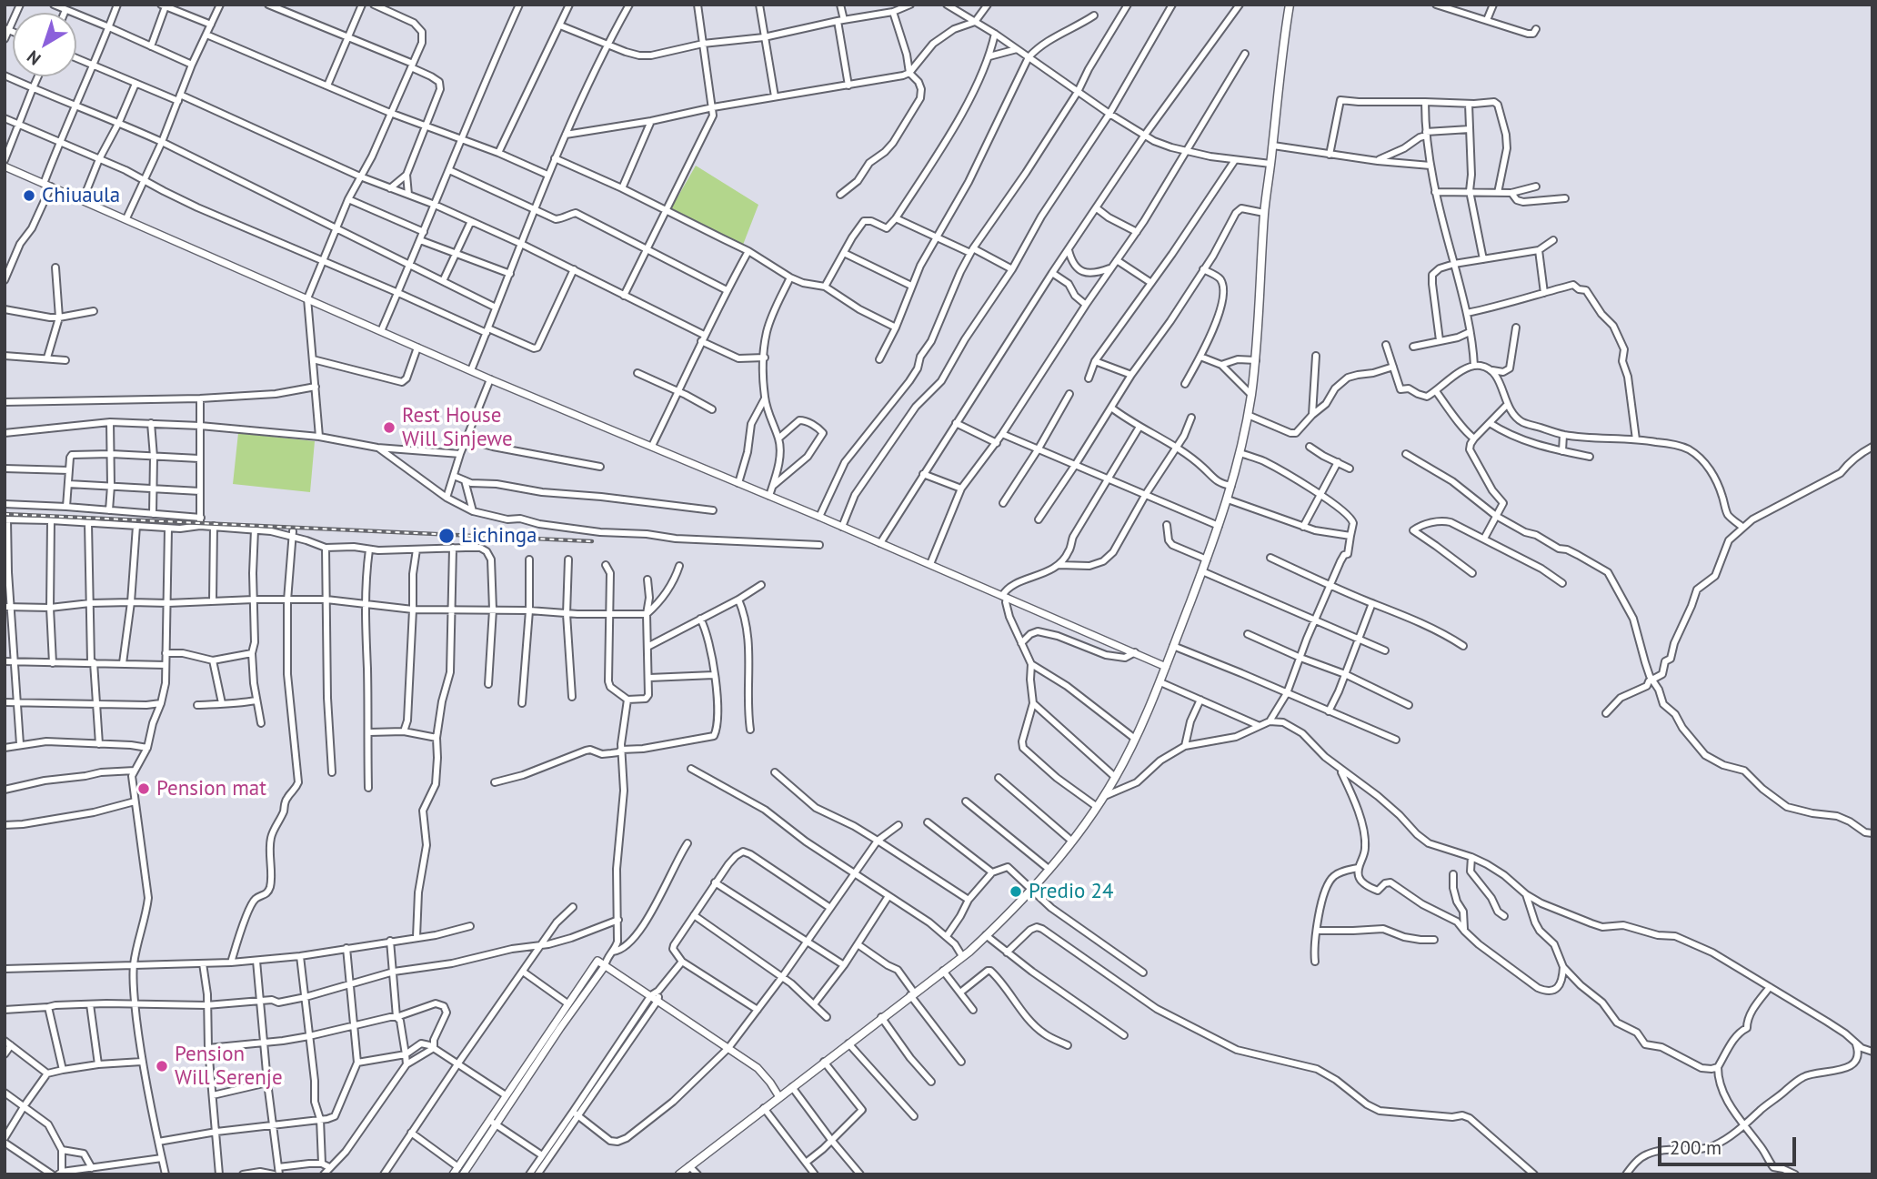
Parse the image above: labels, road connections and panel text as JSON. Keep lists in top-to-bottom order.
{
  "places": [
    "Chiuaula",
    "Rest House Will Sinjewe",
    "Lichinga",
    "Pension mat",
    "Predio 24",
    "Pension Will Serenje"
  ],
  "scale_bar": "200 m",
  "north": "bottom left"
}
